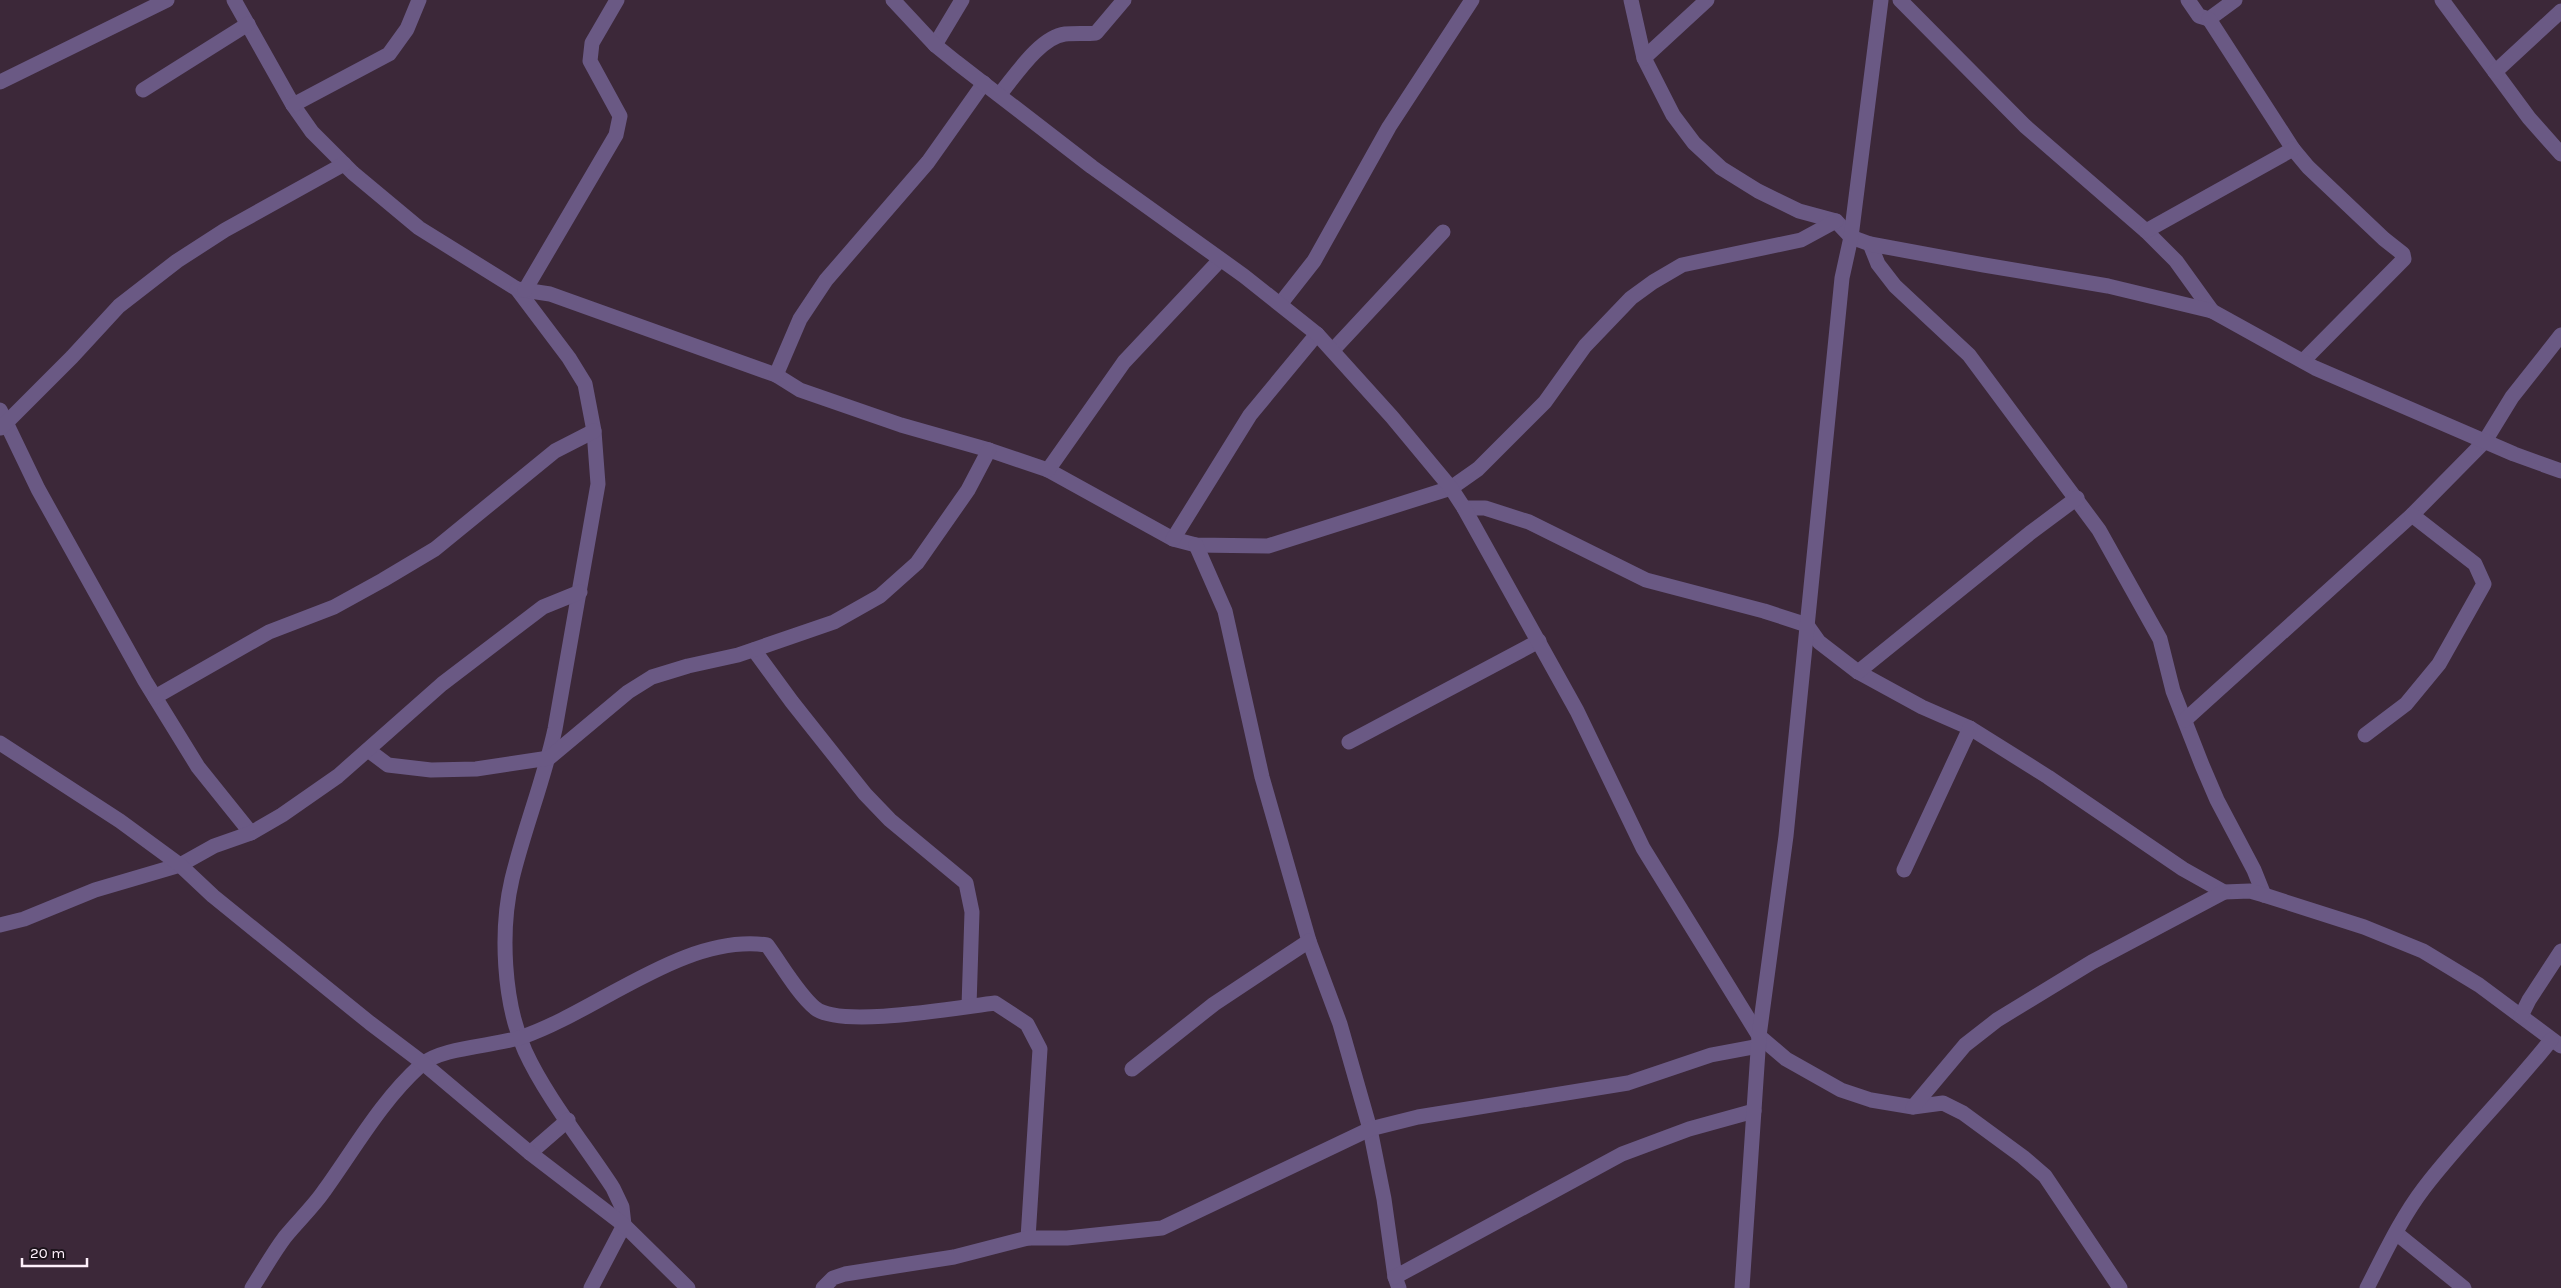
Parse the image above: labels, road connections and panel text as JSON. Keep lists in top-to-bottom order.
{
  "scale_bar": "20 m"
}
